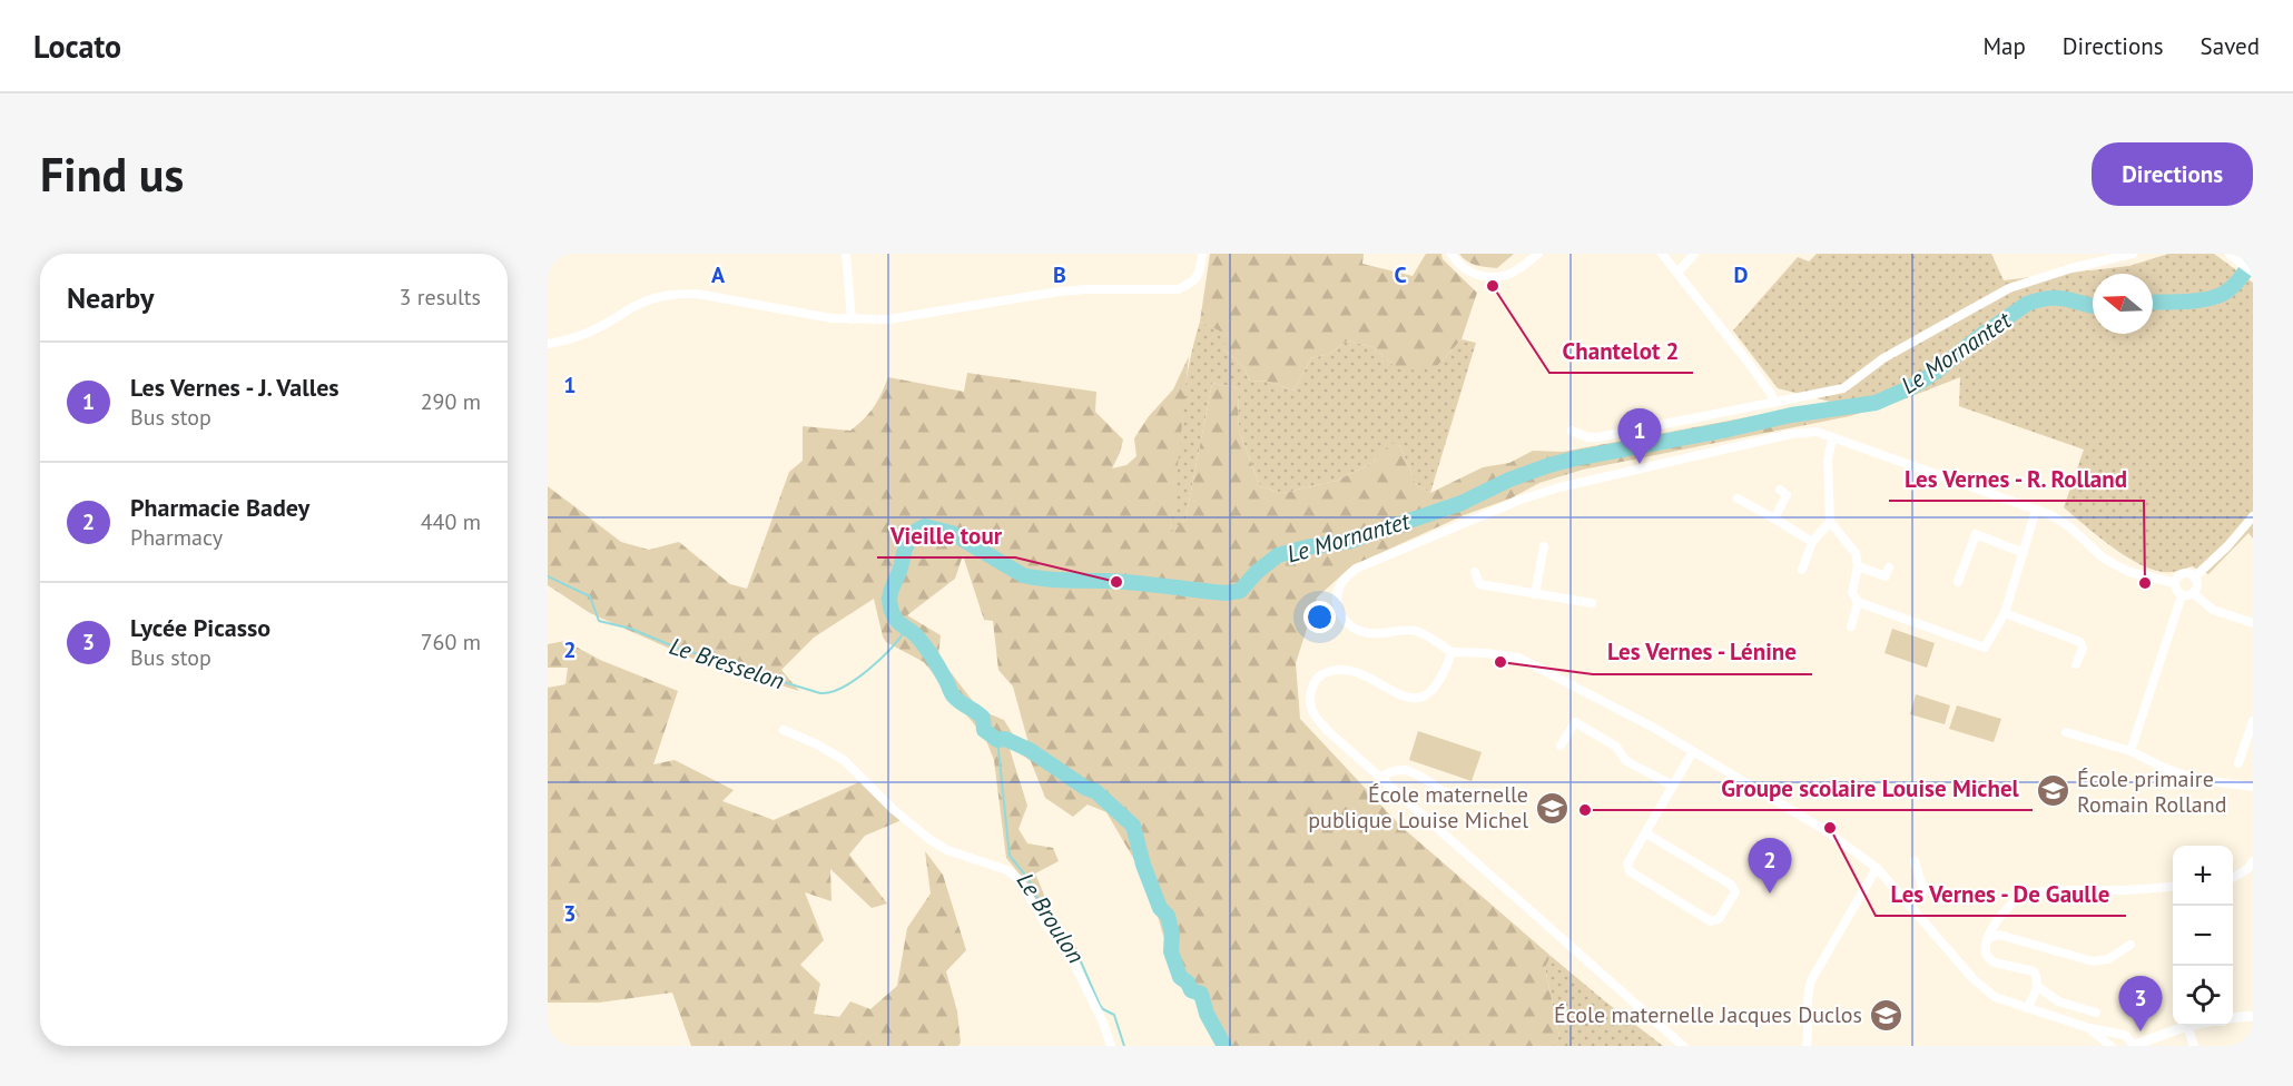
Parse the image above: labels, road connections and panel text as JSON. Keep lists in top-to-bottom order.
{
  "water": ["Le Mornantet", "Le Bresselon", "Le Broulon"],
  "places": {
    "other": [
      "Chantelot 2",
      "Vieille tour",
      "Les Vernes - R. Rolland",
      "Les Vernes - Lénine",
      "Groupe scolaire Louise Michel",
      "Les Vernes - De Gaulle"
    ],
    "school or university": ["École primaire Romain Rolland", "École maternelle publique Louise Michel", "École maternelle Jacques Duclos"]
  },
  "north": "left",
  "page": {
    "header": "Locato",
    "nav": ["Map", "Directions", "Saved"],
    "buttons": "Directions",
    "title": "Find us",
    "heading": ["Nearby", "3 results"],
    "list": [
      {
        "mark": "1",
        "name": "Les Vernes - J. Valles",
        "note": "Bus stop",
        "value": "290 m"
      },
      {
        "mark": "2",
        "name": "Pharmacie Badey",
        "note": "Pharmacy",
        "value": "440 m"
      },
      {
        "mark": "3",
        "name": "Lycée Picasso",
        "note": "Bus stop",
        "value": "760 m"
      }
    ],
    "pins": ["1", "2", "3"],
    "map_buttons": ["+", "−"]
  },
  "grid": {
    "columns": [
      "A",
      "B",
      "C",
      "D"
    ],
    "rows": ["1", "2", "3"]
  }
}
